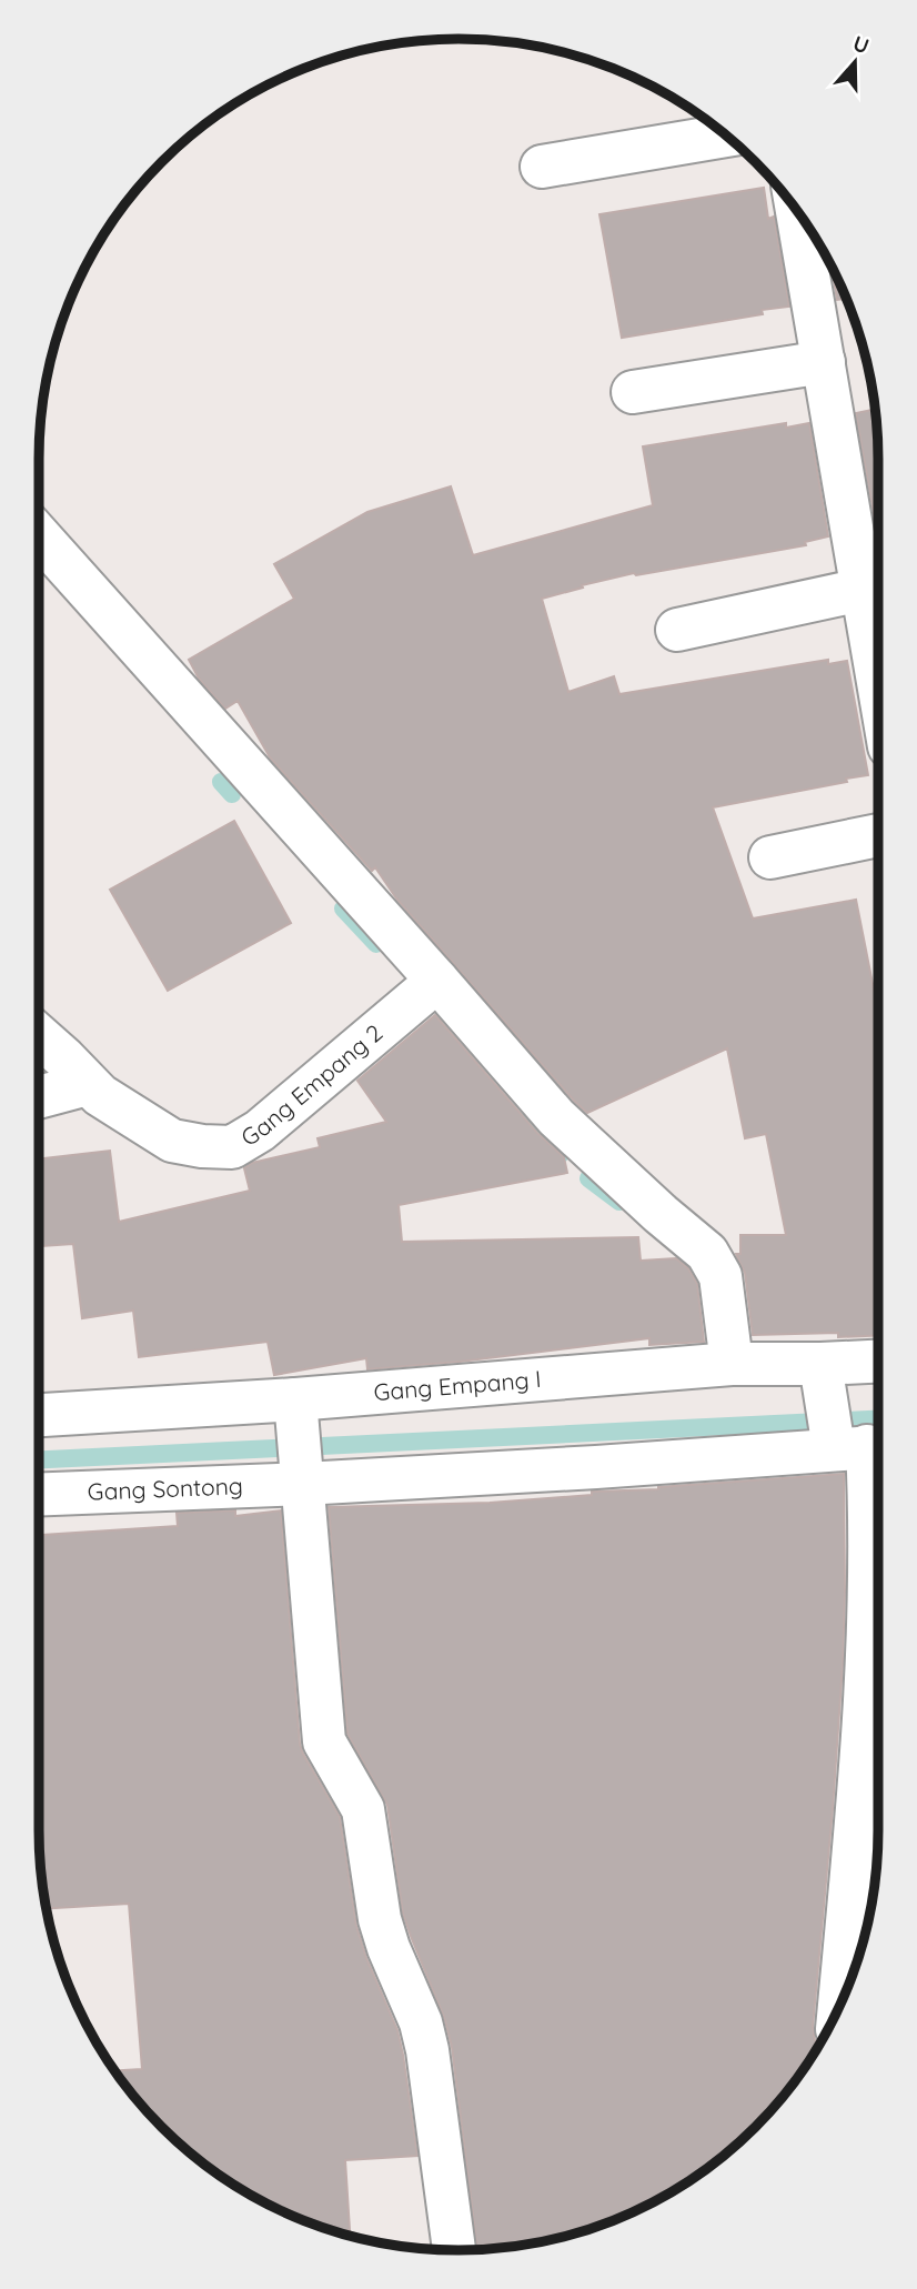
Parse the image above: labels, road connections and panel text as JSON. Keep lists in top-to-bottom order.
{
  "streets": {
    "street": ["Gang Empang 2", "Gang Empang I", "Gang Sontong"]
  },
  "north": "top"
}
